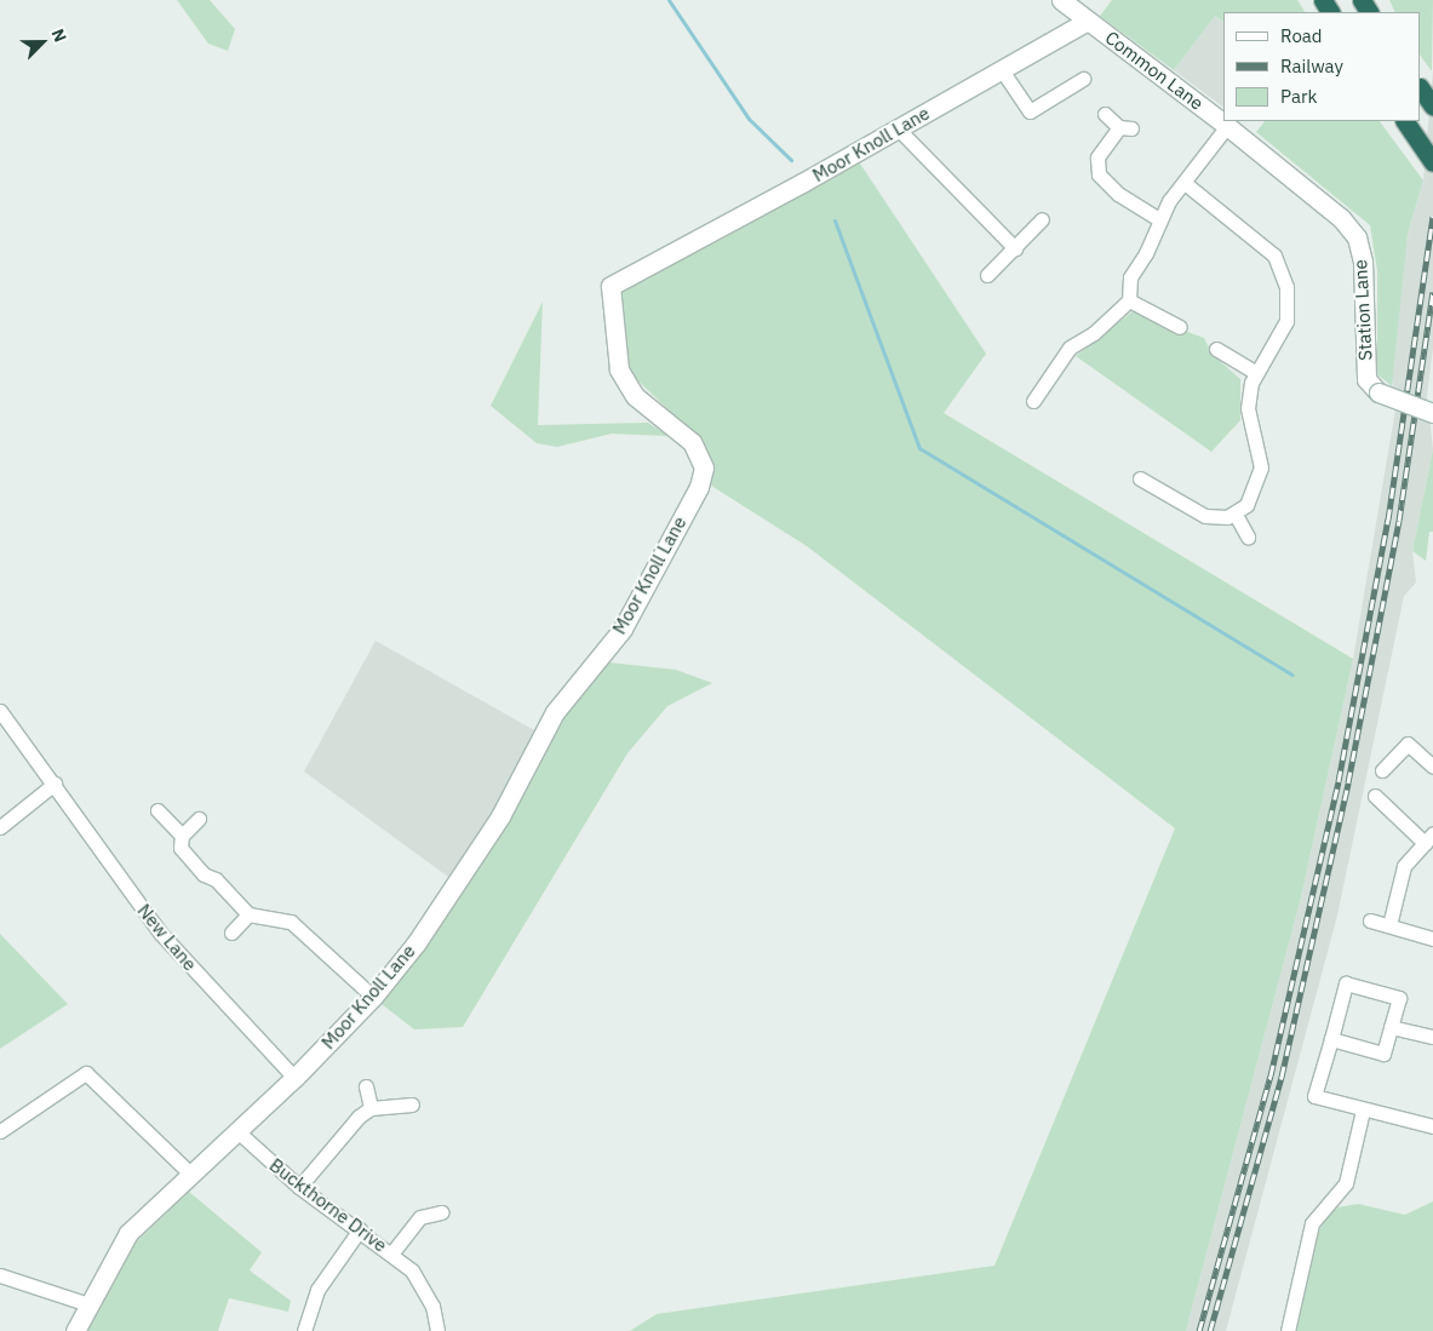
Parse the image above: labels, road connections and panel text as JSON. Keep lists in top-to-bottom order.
{
  "streets": {
    "street": [
      "Common Lane",
      "Moor Knoll Lane",
      "Station Lane",
      "New Lane",
      "Buckthorne Drive"
    ]
  },
  "crossings": [
    ["Common Lane", "Moor Knoll Lane"],
    ["Common Lane", "Station Lane"],
    ["Moor Knoll Lane", "New Lane"],
    ["Moor Knoll Lane", "Buckthorne Drive"]
  ],
  "legend": ["Road", "Railway", "Park"],
  "north": "top right"
}
